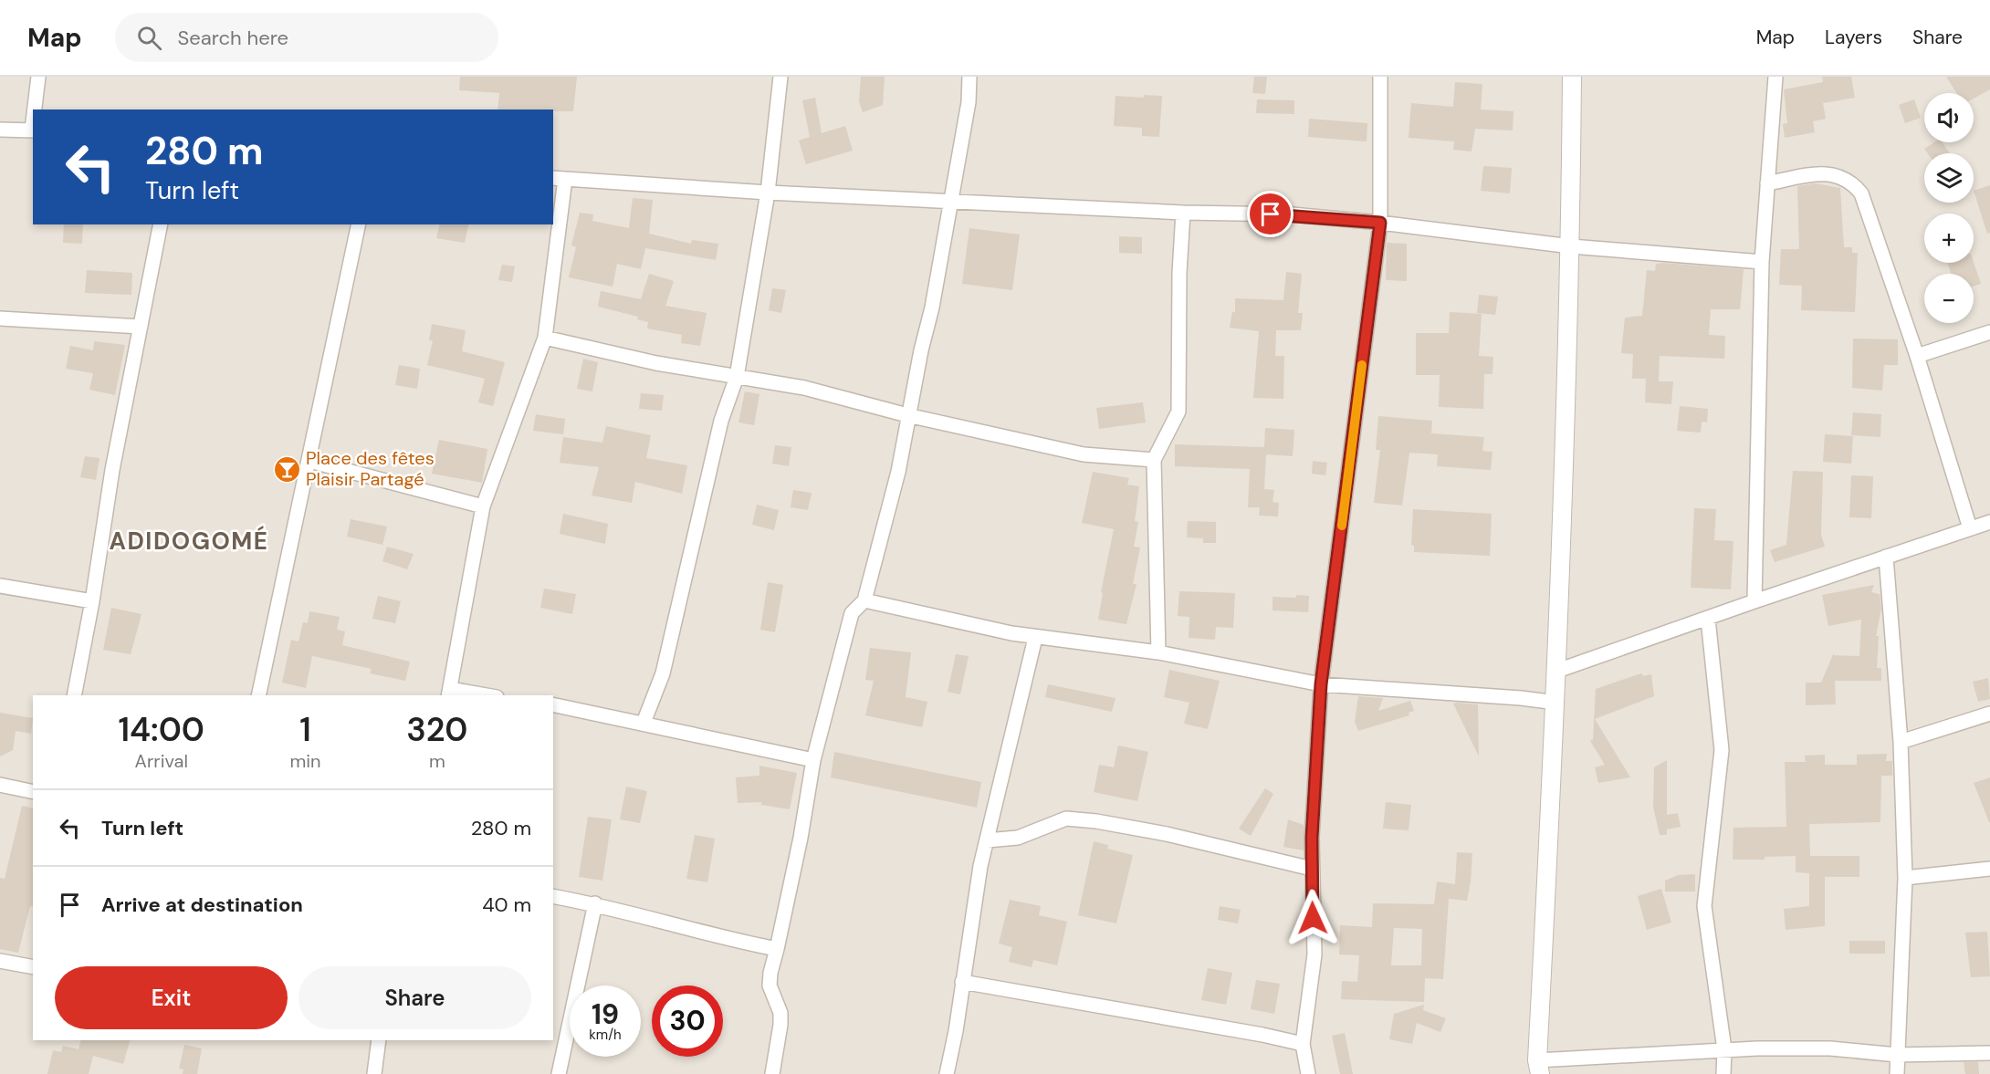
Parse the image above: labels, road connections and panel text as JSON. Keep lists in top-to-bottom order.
{
  "districts": ["ADIDOGOMÉ"],
  "places": {
    "bar": ["Place des fêtes Plaisir Partagé"]
  },
  "page": {
    "header": "Map",
    "search": "Search here",
    "nav": ["Map", "Layers", "Share"],
    "map_buttons": ["+", "−"],
    "turn": ["280 m", "Turn left"],
    "eta": [
      "14:00",
      "Arrival",
      "1",
      "min",
      "320",
      "m"
    ],
    "list": [
      {
        "name": "Turn left",
        "value": "280 m"
      },
      {
        "name": "Arrive at destination",
        "value": "40 m"
      }
    ],
    "buttons": ["Exit", "Share"],
    "speed": "19 km/h",
    "limit": "30"
  }
}
